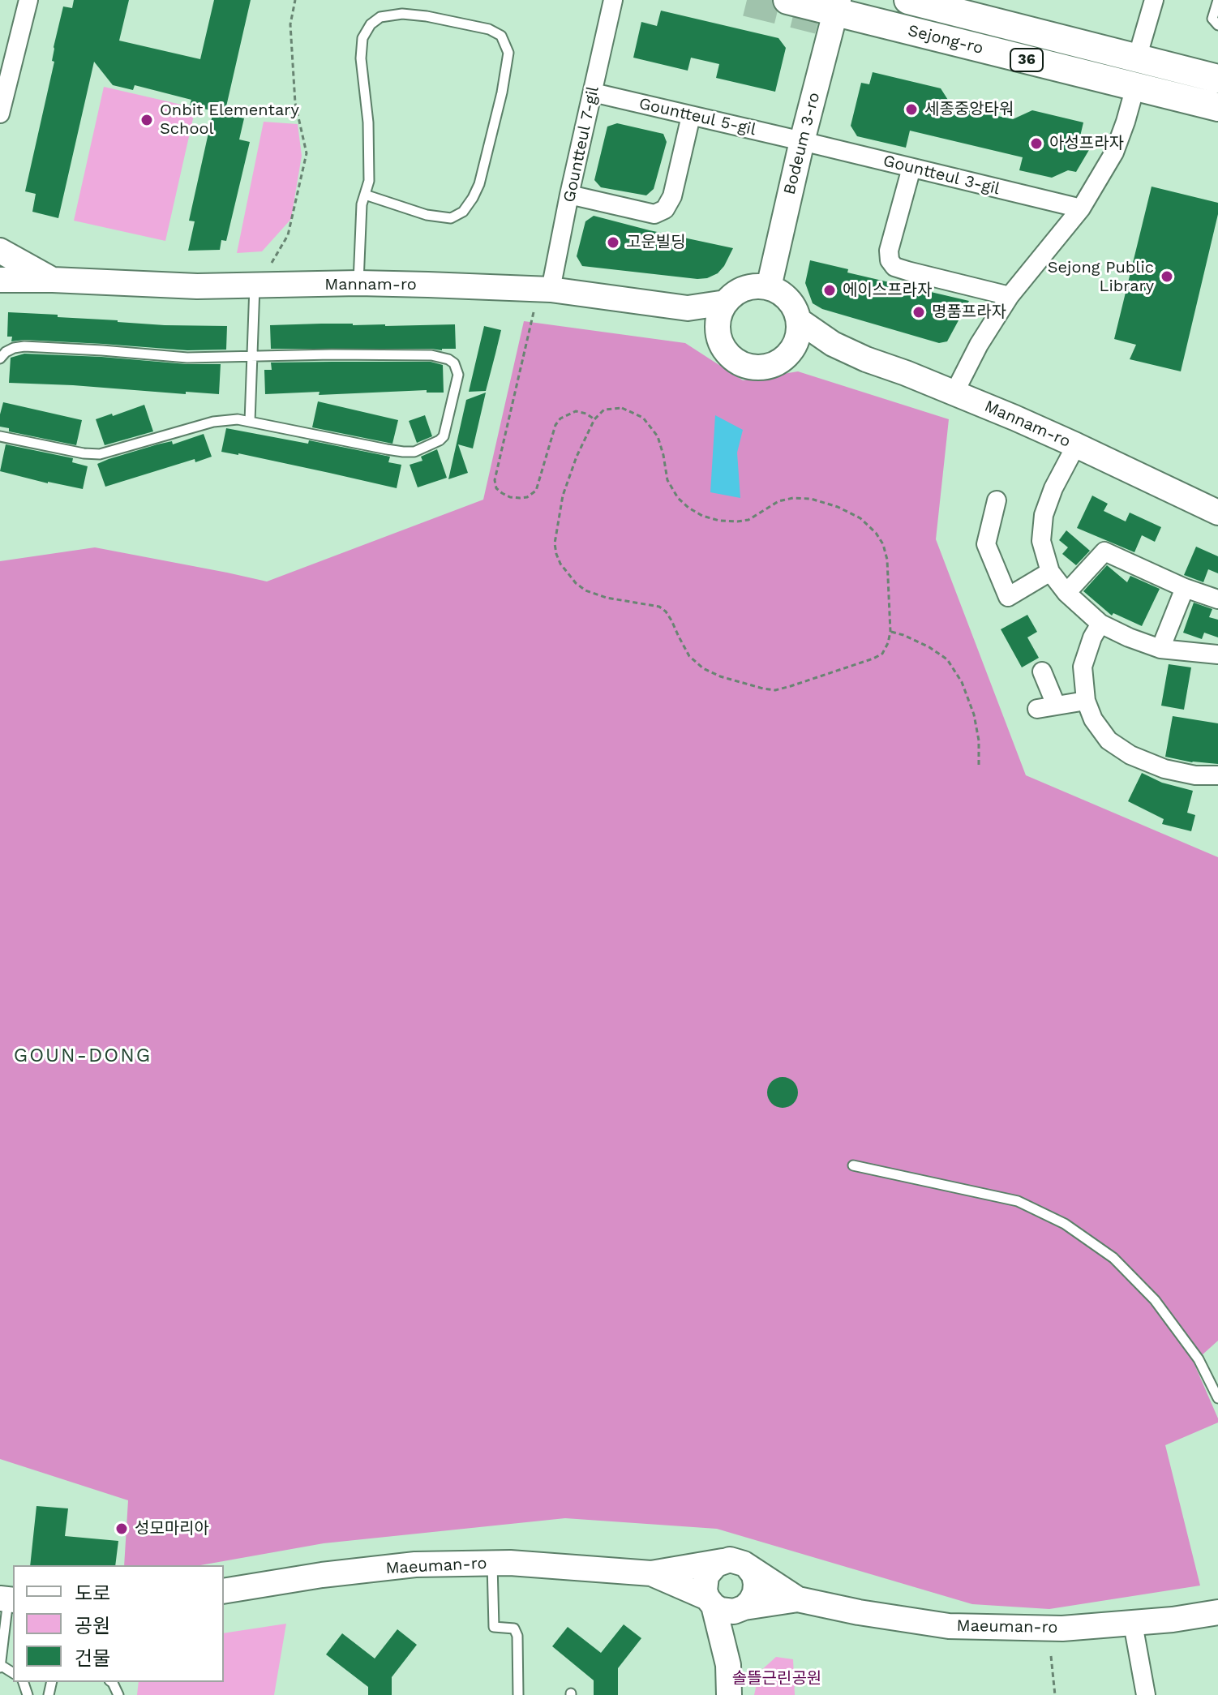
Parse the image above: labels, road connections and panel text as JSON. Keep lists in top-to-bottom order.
{
  "streets": {
    "main road": ["Sejong-ro", "36"],
    "street": [
      "Gountteul 5-gil",
      "Bodeum 3-ro",
      "Gountteul 7-gil",
      "Gountteul 3-gil",
      "Mannam-ro",
      "Maeuman-ro"
    ]
  },
  "crossings": [
    ["Sejong-ro", "Bodeum 3-ro"],
    ["Gountteul 5-gil", "Bodeum 3-ro"],
    ["Gountteul 5-gil", "Gountteul 7-gil"],
    ["Gountteul 5-gil", "Gountteul 3-gil"],
    ["Bodeum 3-ro", "Gountteul 3-gil"],
    ["Bodeum 3-ro", "Mannam-ro"],
    ["Gountteul 7-gil", "Mannam-ro"]
  ],
  "districts": ["GOUN-DONG"],
  "parks": ["솔뜰근린공원"],
  "places": [
    "세종중앙타워",
    "Onbit Elementary School",
    "아성프라자",
    "고운빌딩",
    "Sejong Public Library",
    "에이스프라자",
    "명품프라자",
    "성모마리아"
  ],
  "legend": ["도로", "공원", "건물"]
}
